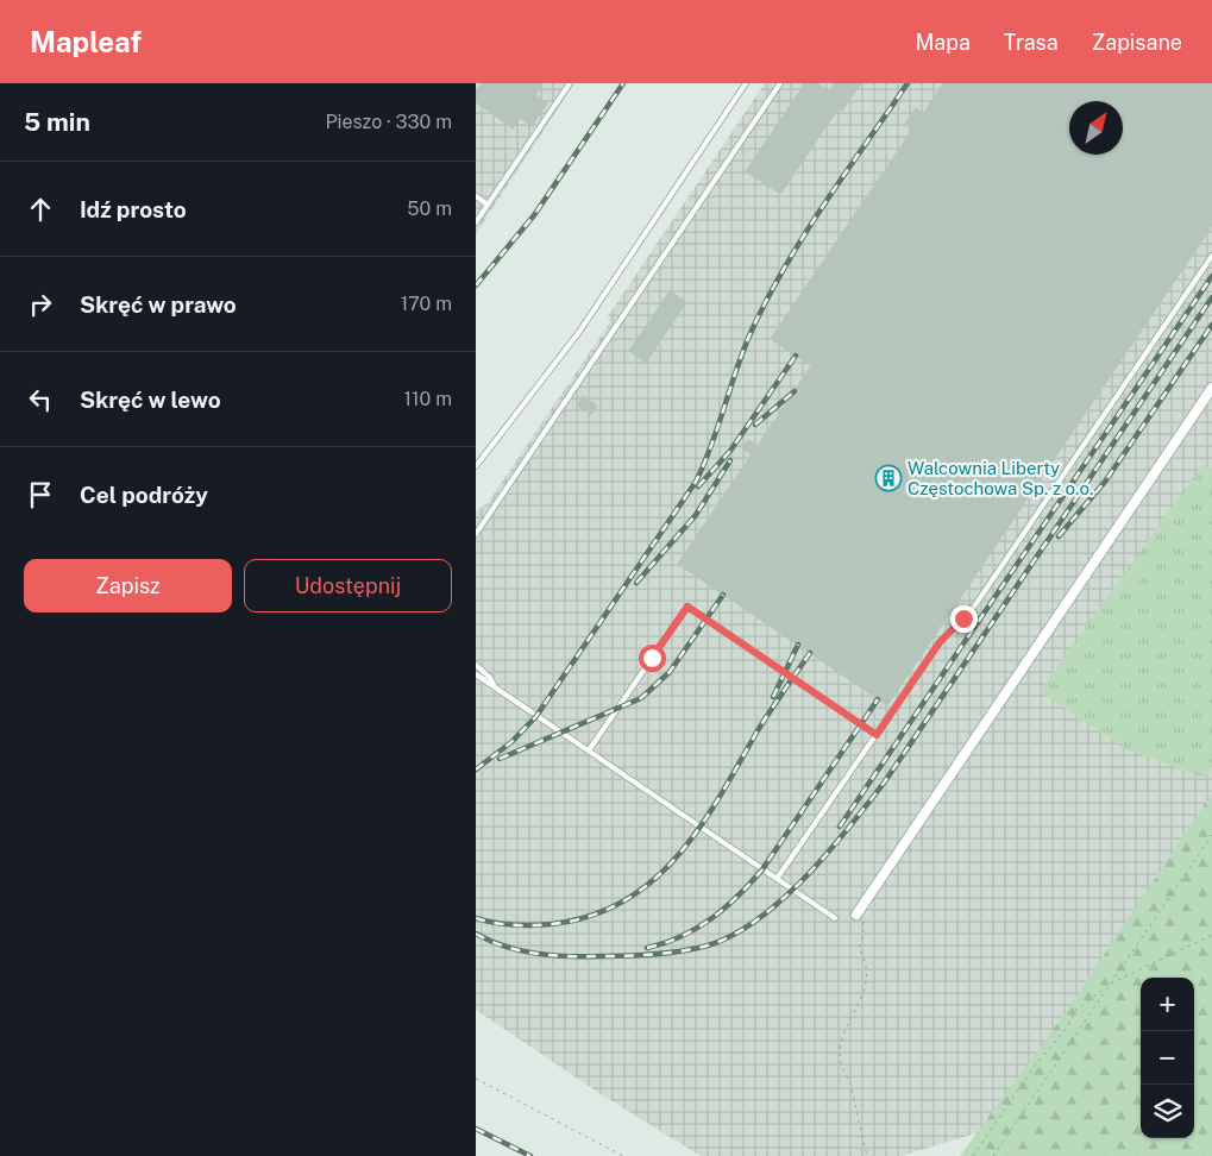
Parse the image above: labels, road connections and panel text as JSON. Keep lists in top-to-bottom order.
{
  "places": {
    "building": ["Walcownia Liberty Częstochowa Sp. z o.o."]
  },
  "north": "top right",
  "page": {
    "header": "Mapleaf",
    "nav": ["Mapa", "Trasa", "Zapisane"],
    "heading": ["5 min", "Pieszo · 330 m"],
    "list": [
      ["Idź prosto", "50 m"],
      ["Skręć w prawo", "170 m"],
      ["Skręć w lewo", "110 m"],
      "Cel podróży"
    ],
    "buttons": ["Zapisz", "Udostępnij"],
    "map_buttons": ["+", "−"]
  }
}
